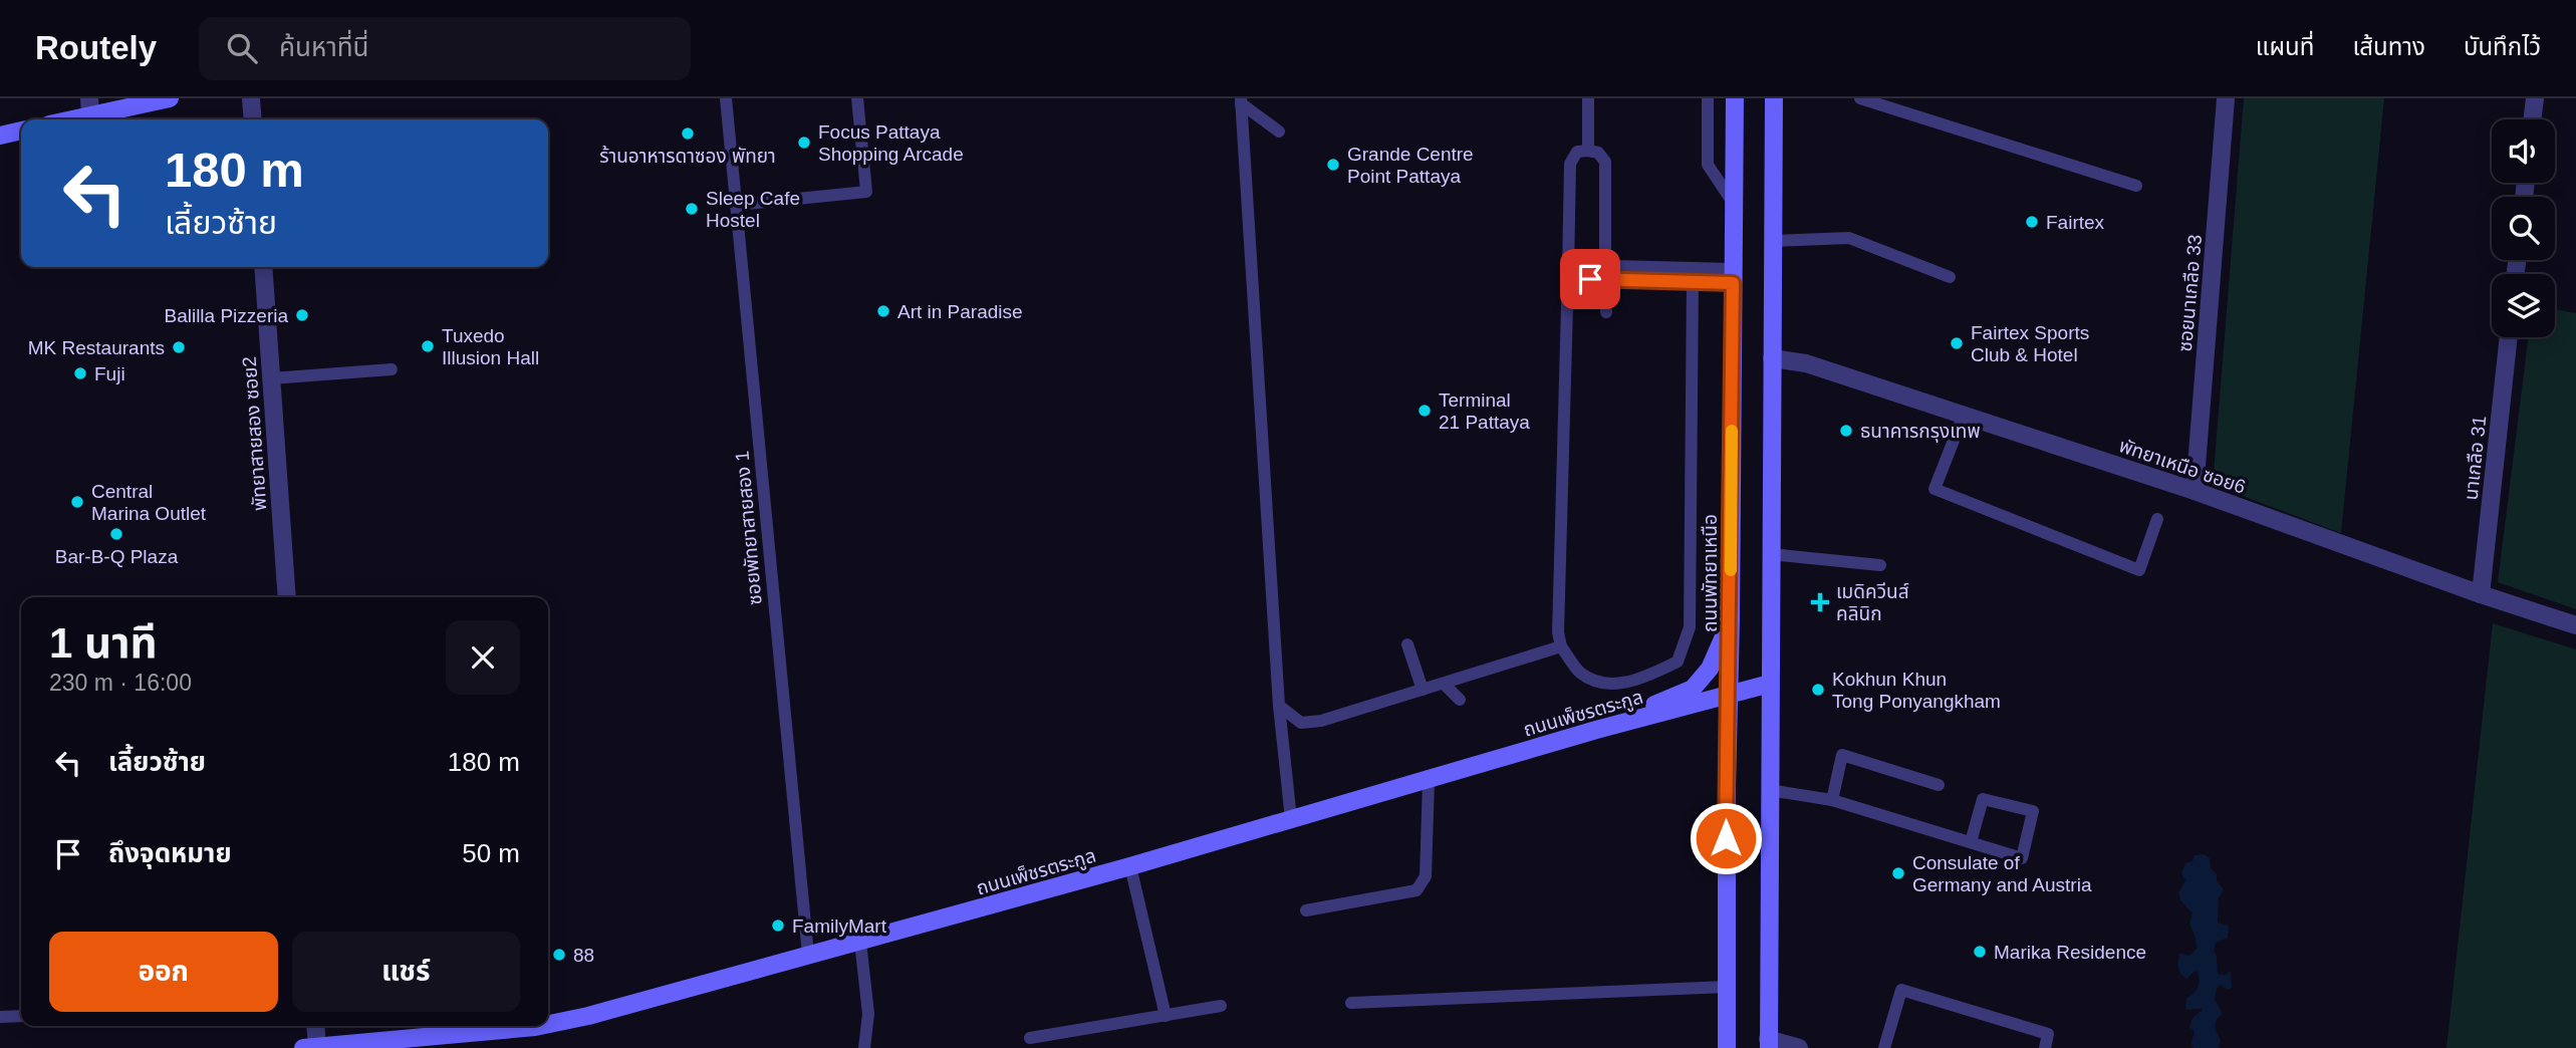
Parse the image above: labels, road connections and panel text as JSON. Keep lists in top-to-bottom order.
{
  "streets": {
    "main road": ["ถนนพัทยาเหนือ", "ถนนเพ็ชรตระกูล"],
    "street": [
      "ซอยนาเกลือ 33",
      "พัทยาสายสอง ซอย2",
      "นาเกลือ 31",
      "พัทยาเหนือ ซอย6"
    ],
    "lane": ["ซอยพัทยาสายสอง 1"]
  },
  "crossings": [
    ["ซอยนาเกลือ 33", "พัทยาเหนือ ซอย6"],
    ["นาเกลือ 31", "พัทยาเหนือ ซอย6"],
    ["ซอยพัทยาสายสอง 1", "ถนนเพ็ชรตระกูล"],
    ["ถนนพัทยาเหนือ", "ถนนเพ็ชรตระกูล"]
  ],
  "places": {
    "other": [
      "ร้านอาหารดาซอง พัทยา",
      "Focus Pattaya Shopping Arcade",
      "Grande Centre Point Pattaya",
      "Sleep Cafe Hostel",
      "Fairtex",
      "Art in Paradise",
      "Balilla Pizzeria",
      "Fairtex Sports Club & Hotel",
      "Tuxedo Illusion Hall",
      "MK Restaurants",
      "Fuji",
      "Terminal 21 Pattaya",
      "ธนาคารกรุงเทพ",
      "Central Marina Outlet",
      "Bar-B-Q Plaza",
      "Kokhun Khun Tong Ponyangkham",
      "Consulate of Germany and Austria",
      "FamilyMart",
      "Marika Residence",
      "88"
    ],
    "health": ["เมดิควีนส์ คลินิก"]
  },
  "page": {
    "header": "Routely",
    "search": "ค้นหาที่นี่",
    "nav": ["แผนที่", "เส้นทาง", "บันทึกไว้"],
    "turn": ["180 m", "เลี้ยวซ้าย"],
    "heading": ["1 นาที", "230 m · 16:00"],
    "list": [
      {
        "name": "เลี้ยวซ้าย",
        "value": "180 m"
      },
      {
        "name": "ถึงจุดหมาย",
        "value": "50 m"
      }
    ],
    "buttons": ["ออก", "แชร์"]
  }
}
